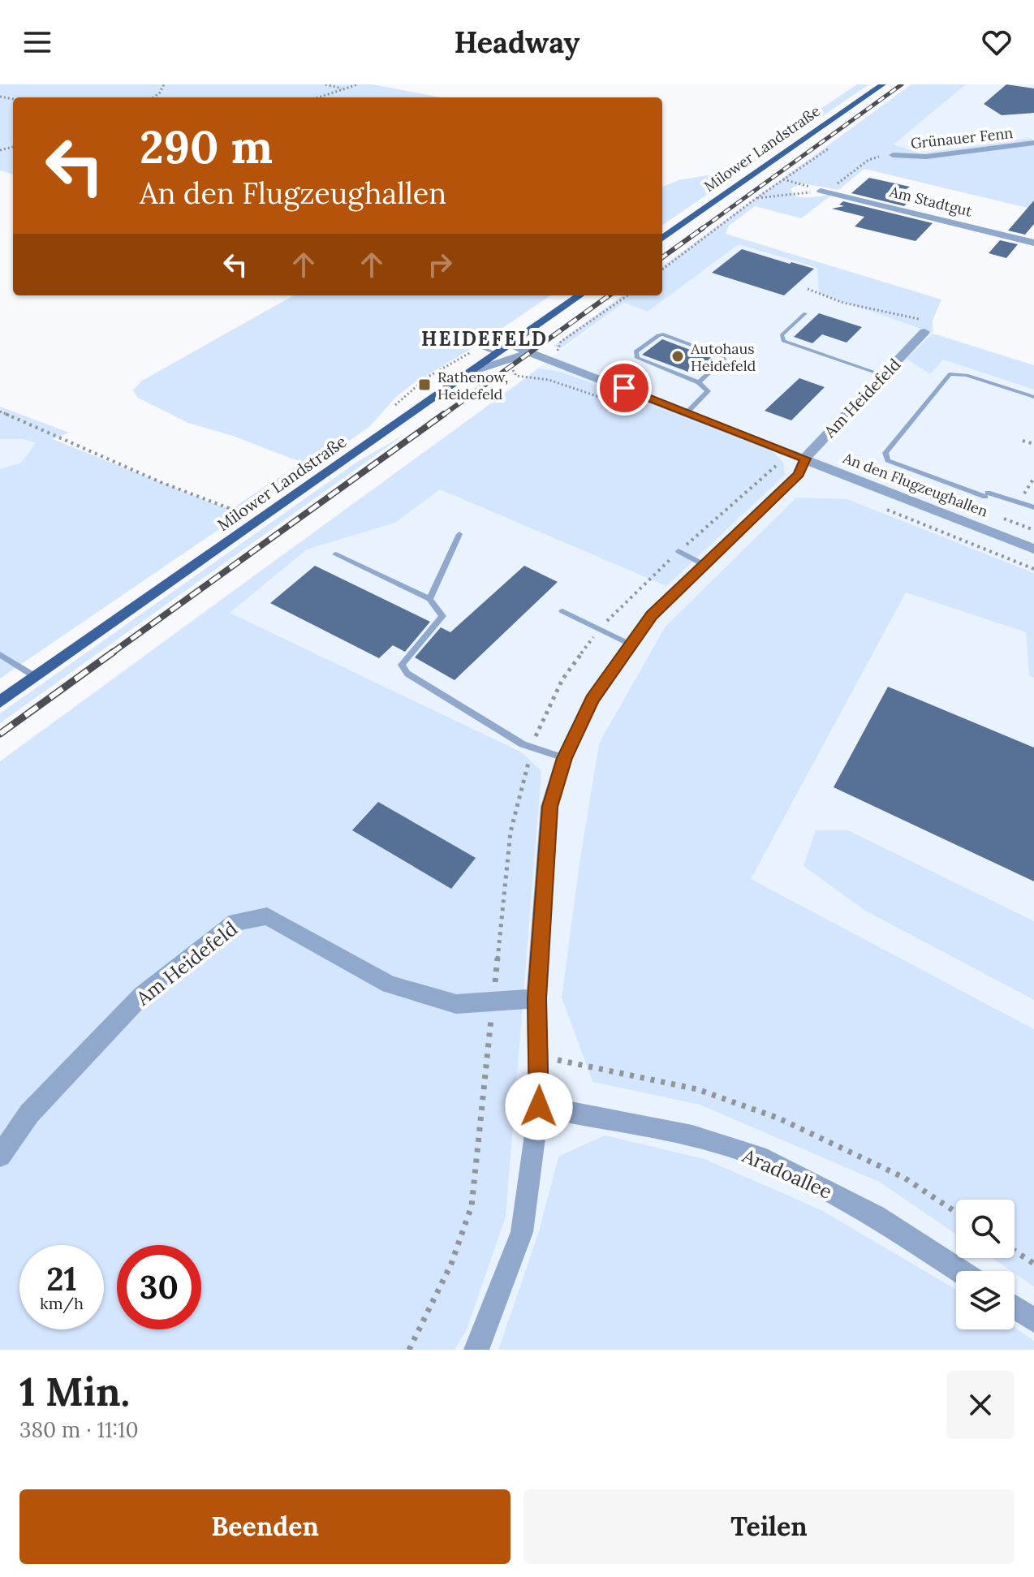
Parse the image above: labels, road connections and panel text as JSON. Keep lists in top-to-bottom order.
{
  "streets": {
    "main road": ["Milower Landstraße"],
    "street": [
      "Grünauer Fenn",
      "Am Stadtgut",
      "Am Heidefeld",
      "An den Flugzeughallen",
      "Aradoallee"
    ]
  },
  "crossings": [
    ["Am Heidefeld", "An den Flugzeughallen"],
    ["Am Heidefeld", "Aradoallee"]
  ],
  "districts": ["HEIDEFELD"],
  "places": {
    "other": ["Autohaus Heidefeld"],
    "transit": ["Rathenow, Heidefeld"]
  },
  "page": {
    "header": "Headway",
    "turn": ["290 m", "An den Flugzeughallen"],
    "speed": "21 km/h",
    "limit": "30",
    "heading": ["1 Min.", "380 m · 11:10"],
    "buttons": ["Beenden", "Teilen"]
  }
}
